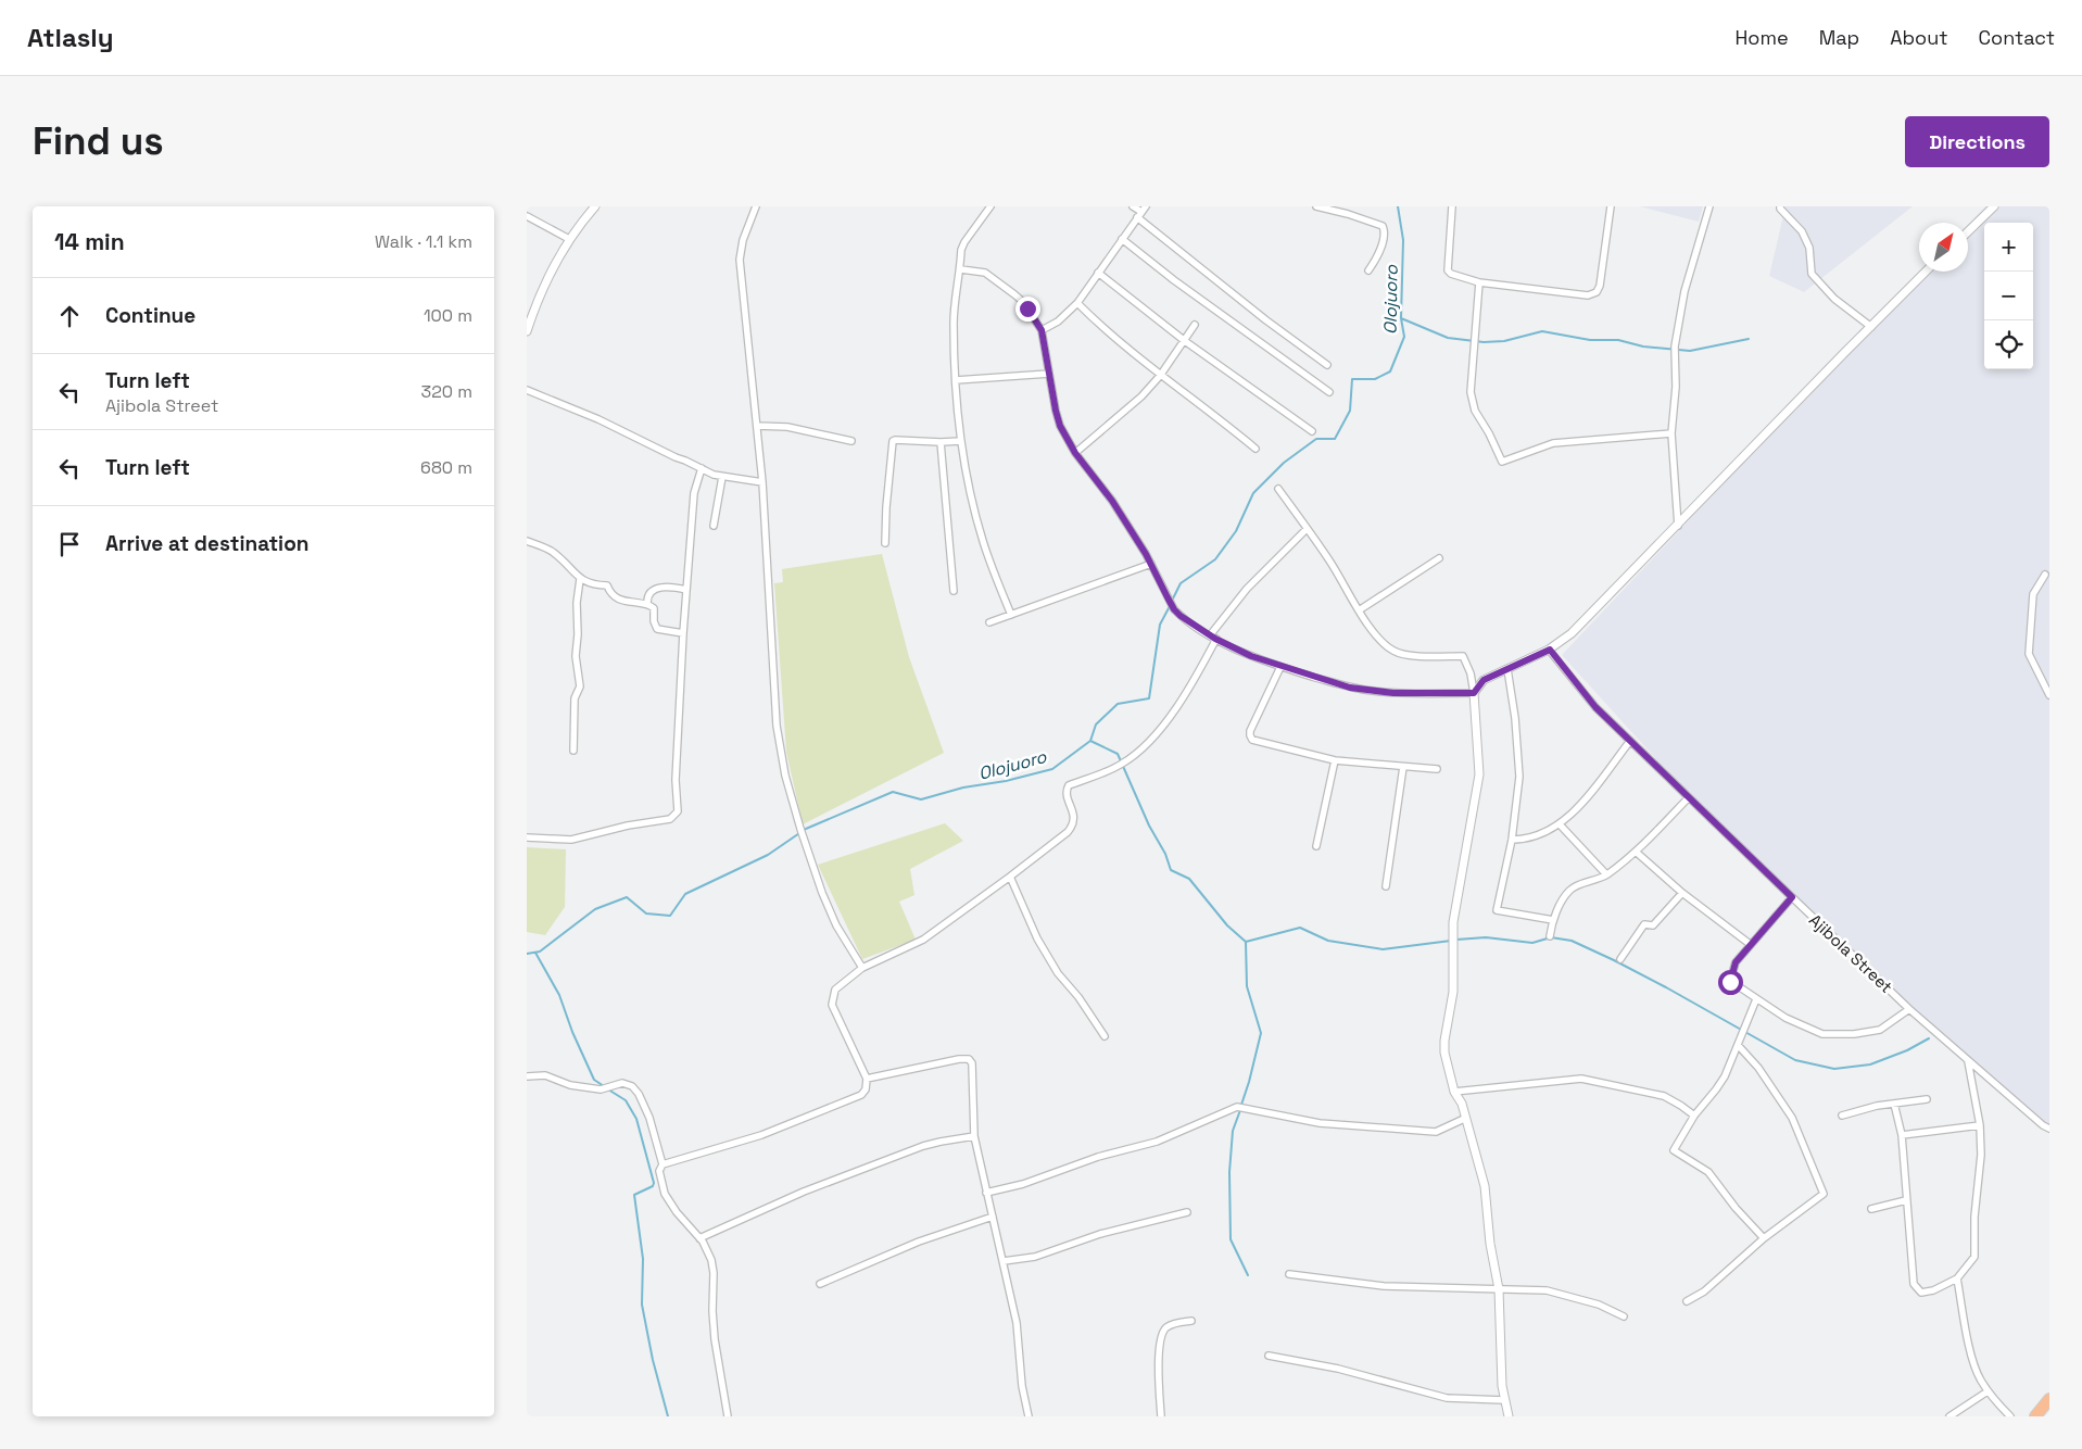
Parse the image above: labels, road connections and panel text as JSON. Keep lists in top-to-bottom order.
{
  "streets": {
    "street": ["Ajibola Street"]
  },
  "water": ["Olojuoro"],
  "north": "top right",
  "page": {
    "header": "Atlasly",
    "nav": [
      "Home",
      "Map",
      "About",
      "Contact"
    ],
    "buttons": "Directions",
    "title": "Find us",
    "heading": ["14 min", "Walk · 1.1 km"],
    "map_buttons": ["+", "−"],
    "list": [
      ["Continue", "100 m"],
      ["Turn left", "Ajibola Street", "320 m"],
      ["Turn left", "680 m"],
      "Arrive at destination"
    ]
  }
}
